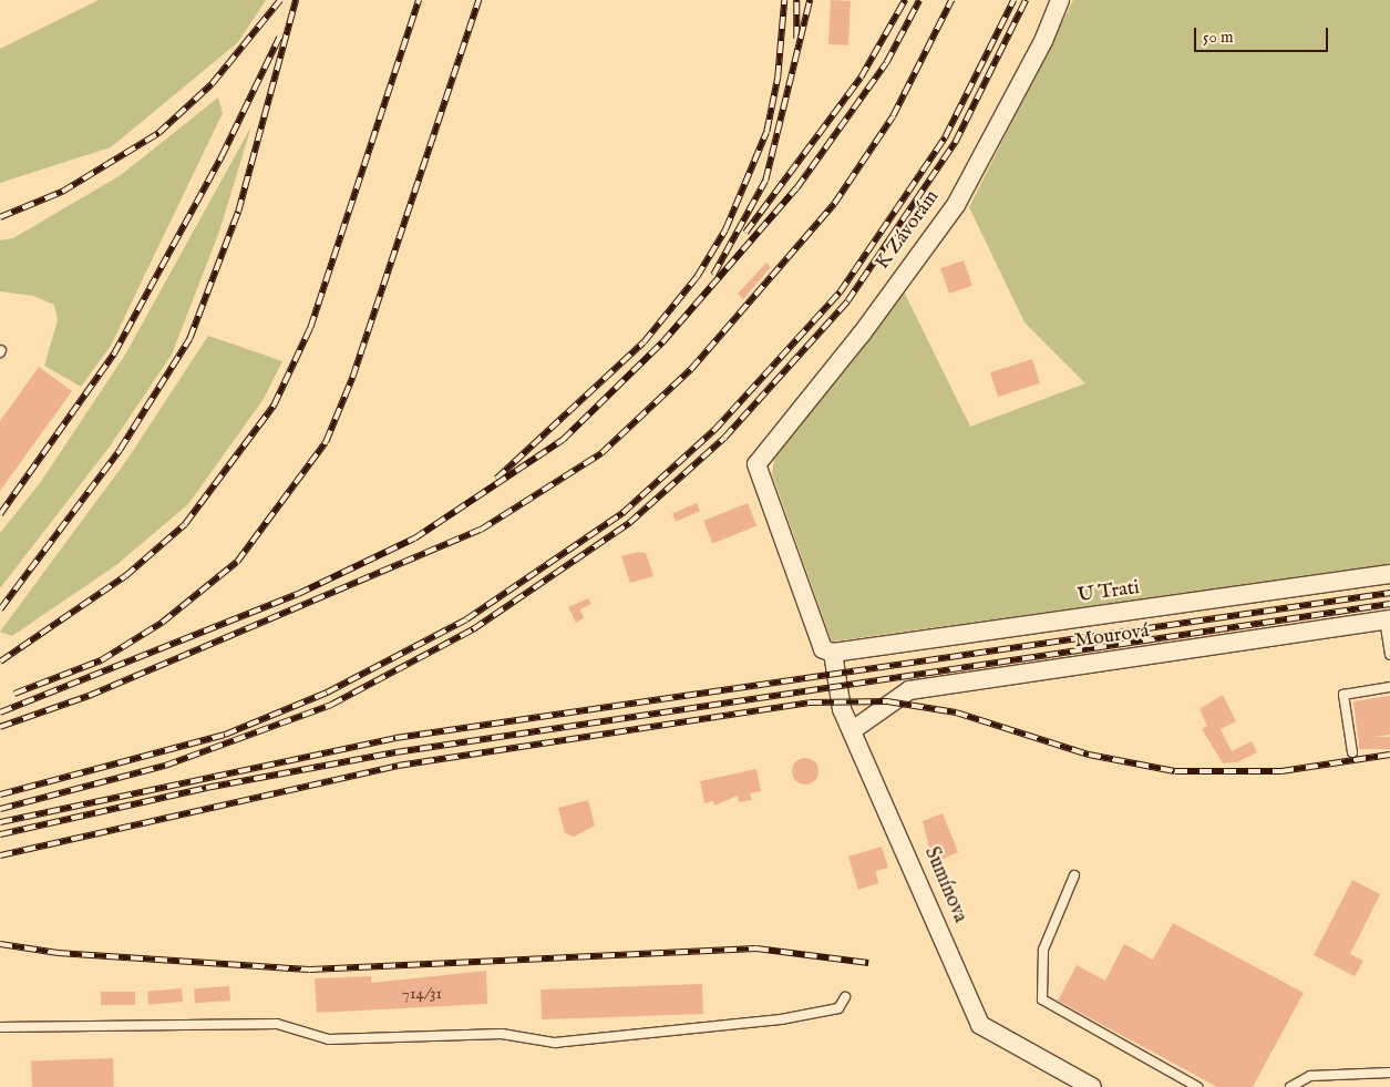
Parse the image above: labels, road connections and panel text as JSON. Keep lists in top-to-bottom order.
{
  "streets": {
    "street": [
      "K Závorám",
      "U Trati",
      "Mourová",
      "Sumínova"
    ]
  },
  "crossings": [
    ["K Závorám", "U Trati"],
    ["K Závorám", "Sumínova"],
    ["U Trati", "Sumínova"],
    ["Mourová", "Sumínova"]
  ],
  "house_numbers": ["714/31"],
  "scale_bar": "50 m"
}
